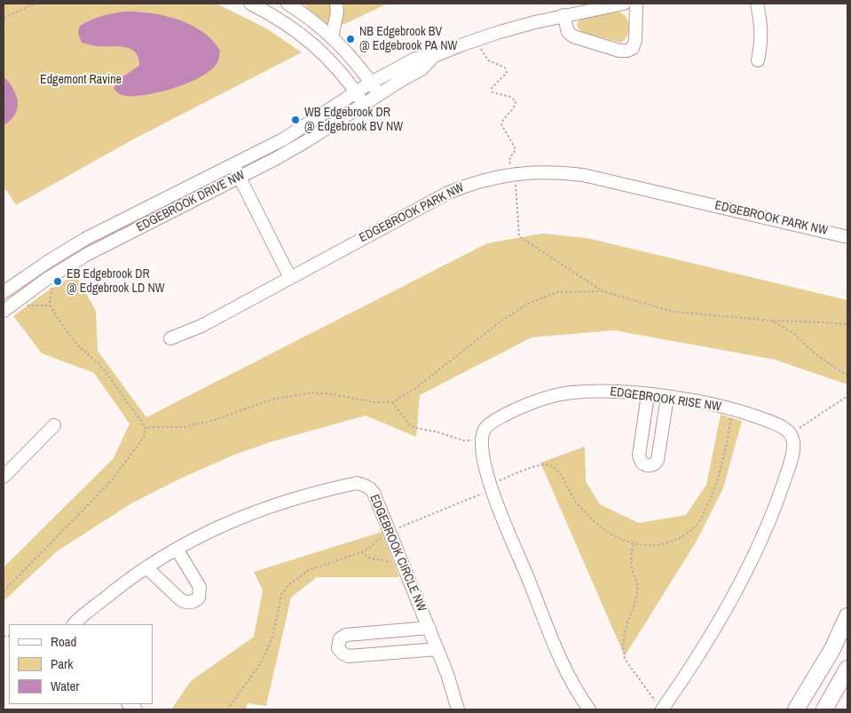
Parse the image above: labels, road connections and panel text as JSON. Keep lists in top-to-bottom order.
{
  "streets": {
    "street": [
      "EDGEBROOK DRIVE NW",
      "EDGEBROOK PARK NW",
      "EDGEBROOK RISE NW",
      "EDGEBROOK CIRCLE NW"
    ]
  },
  "parks": ["Edgemont Ravine"],
  "places": ["NB Edgebrook BV @ Edgebrook PA NW", "WB Edgebrook DR @ Edgebrook BV NW", "EB Edgebrook DR @ Edgebrook LD NW"],
  "legend": ["Road", "Park", "Water"]
}
